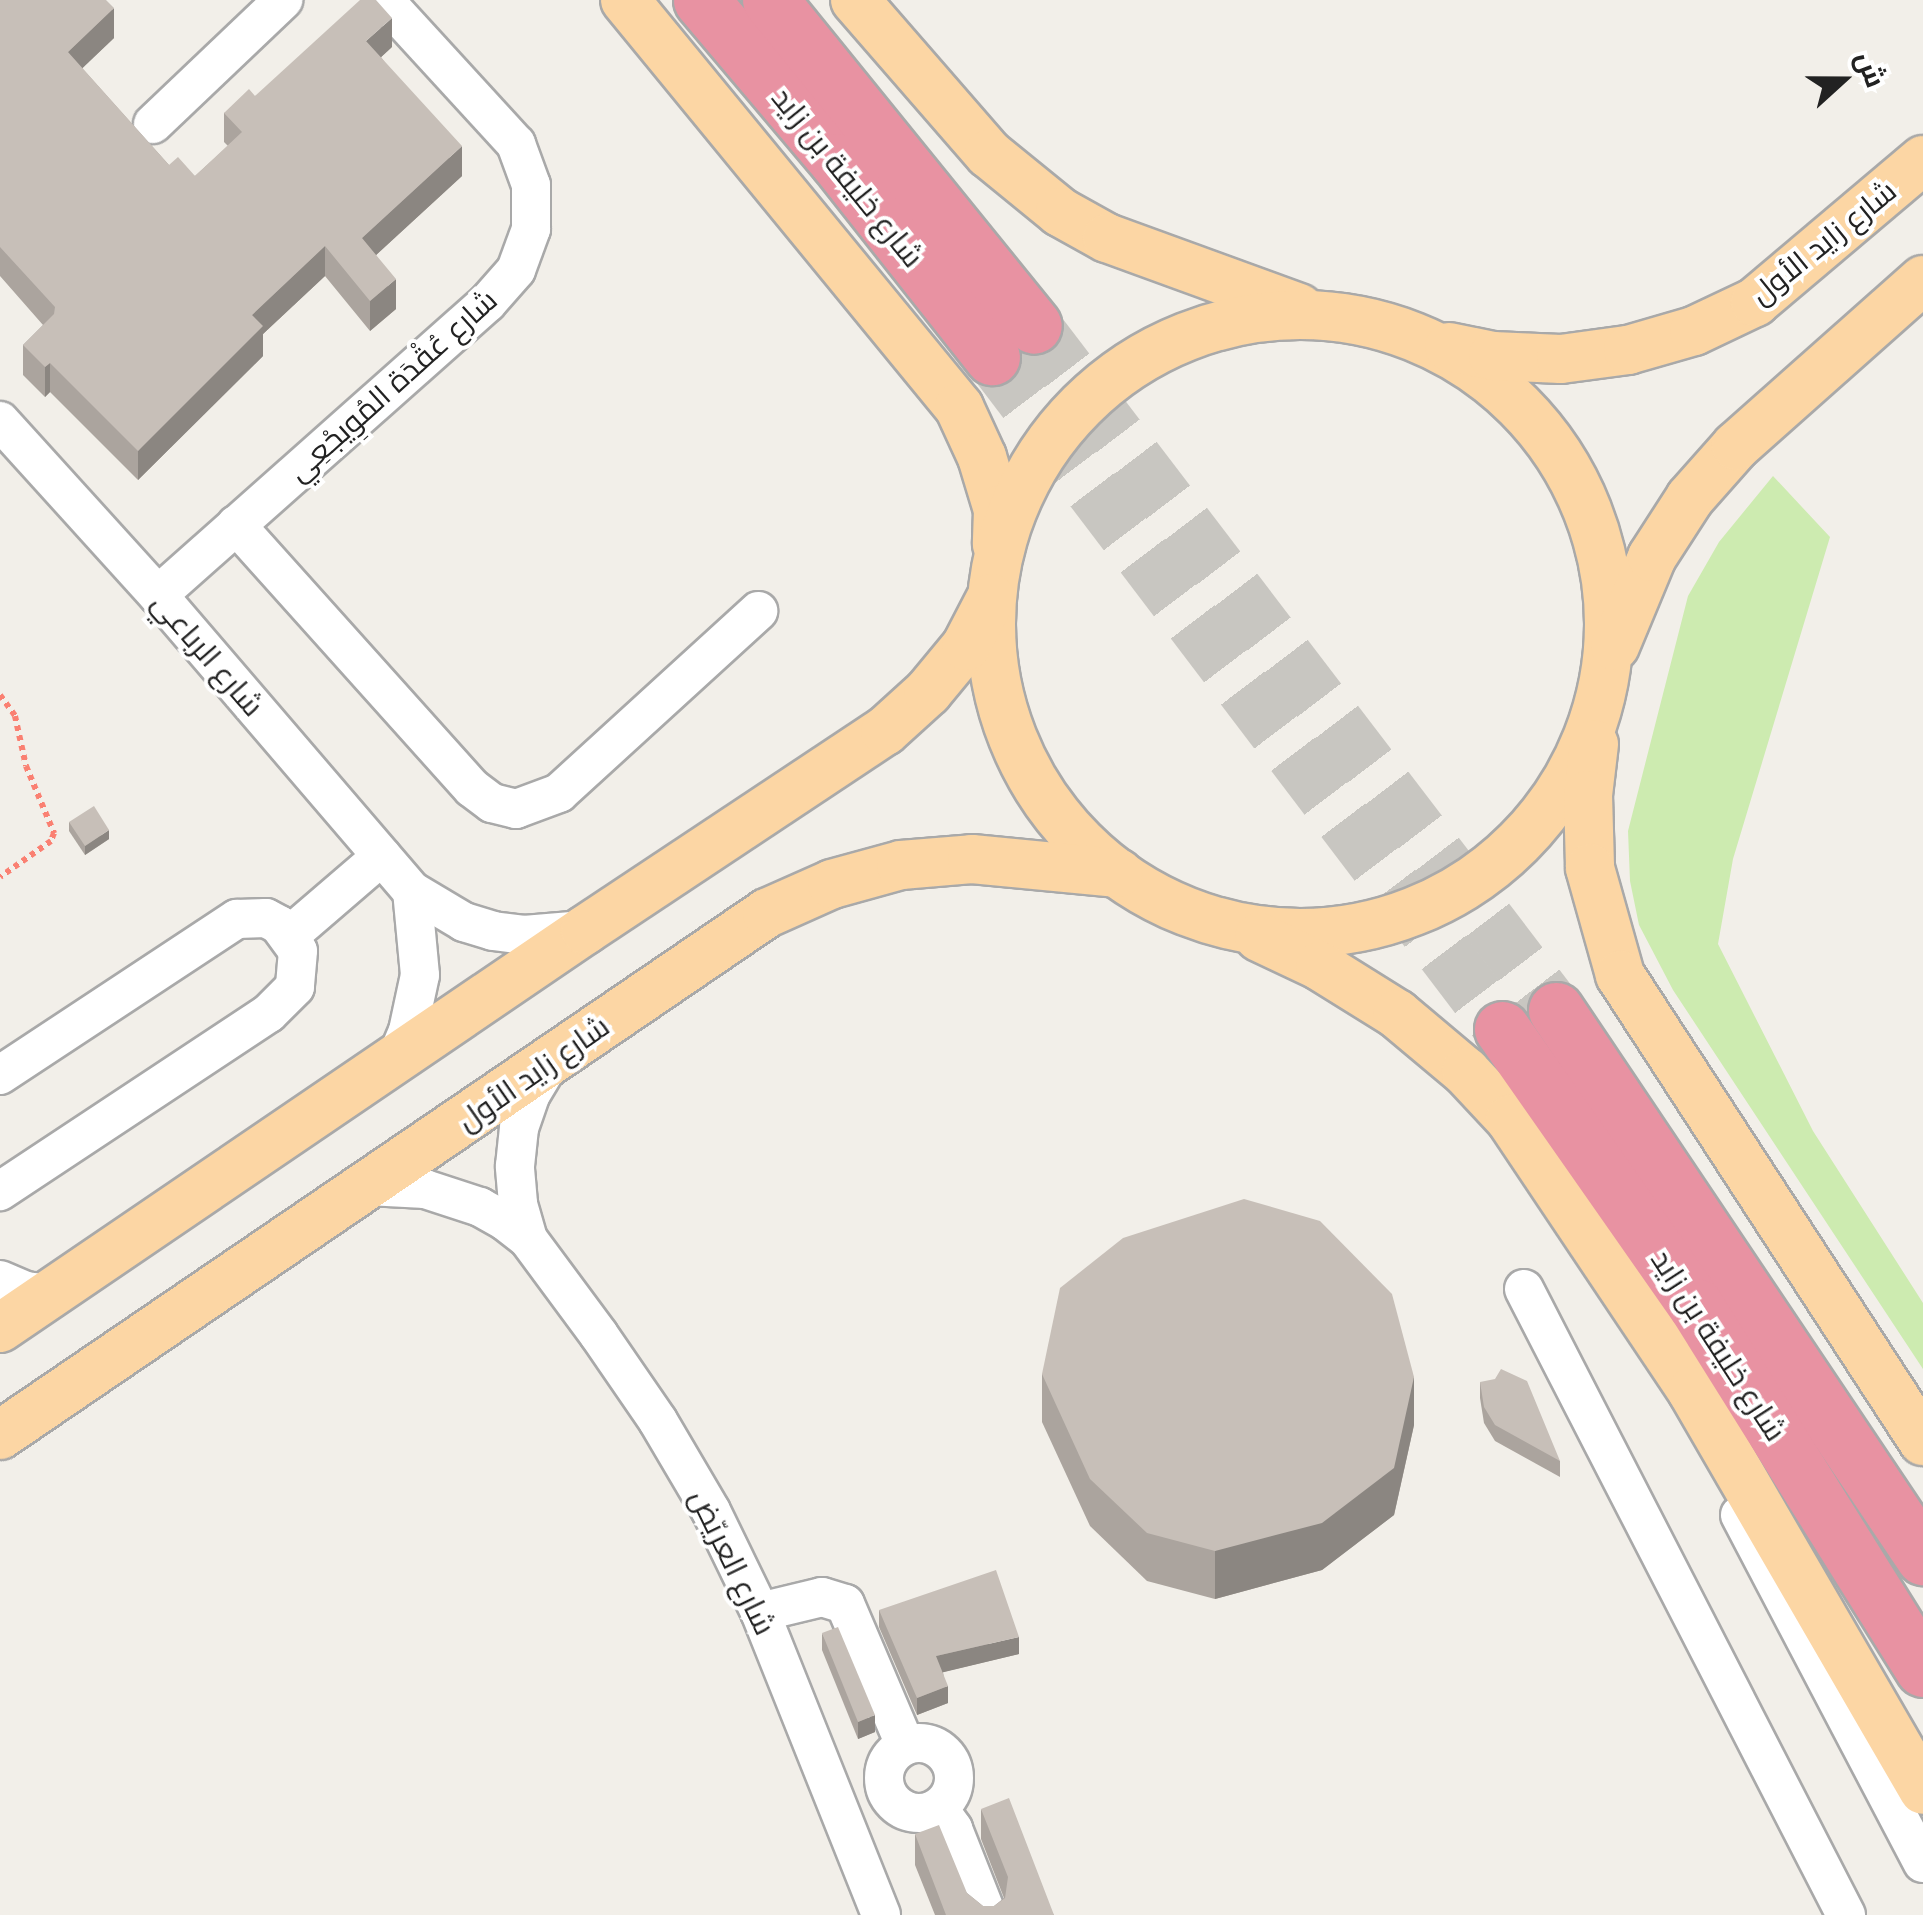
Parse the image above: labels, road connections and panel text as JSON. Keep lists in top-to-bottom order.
{
  "streets": {
    "highway": ["شارع خليفة بن زايد"],
    "main road": ["شارع زايد الأول"],
    "street": ["شارع عُقْدَة المُوِيجْعِي", "شارع الرباعي", "شارع العريّض"]
  },
  "crossings": [
    ["شارع زايد الأول", "شارع العريّض"],
    ["شارع عُقْدَة المُوِيجْعِي", "شارع الرباعي"]
  ],
  "north": "right"
}
